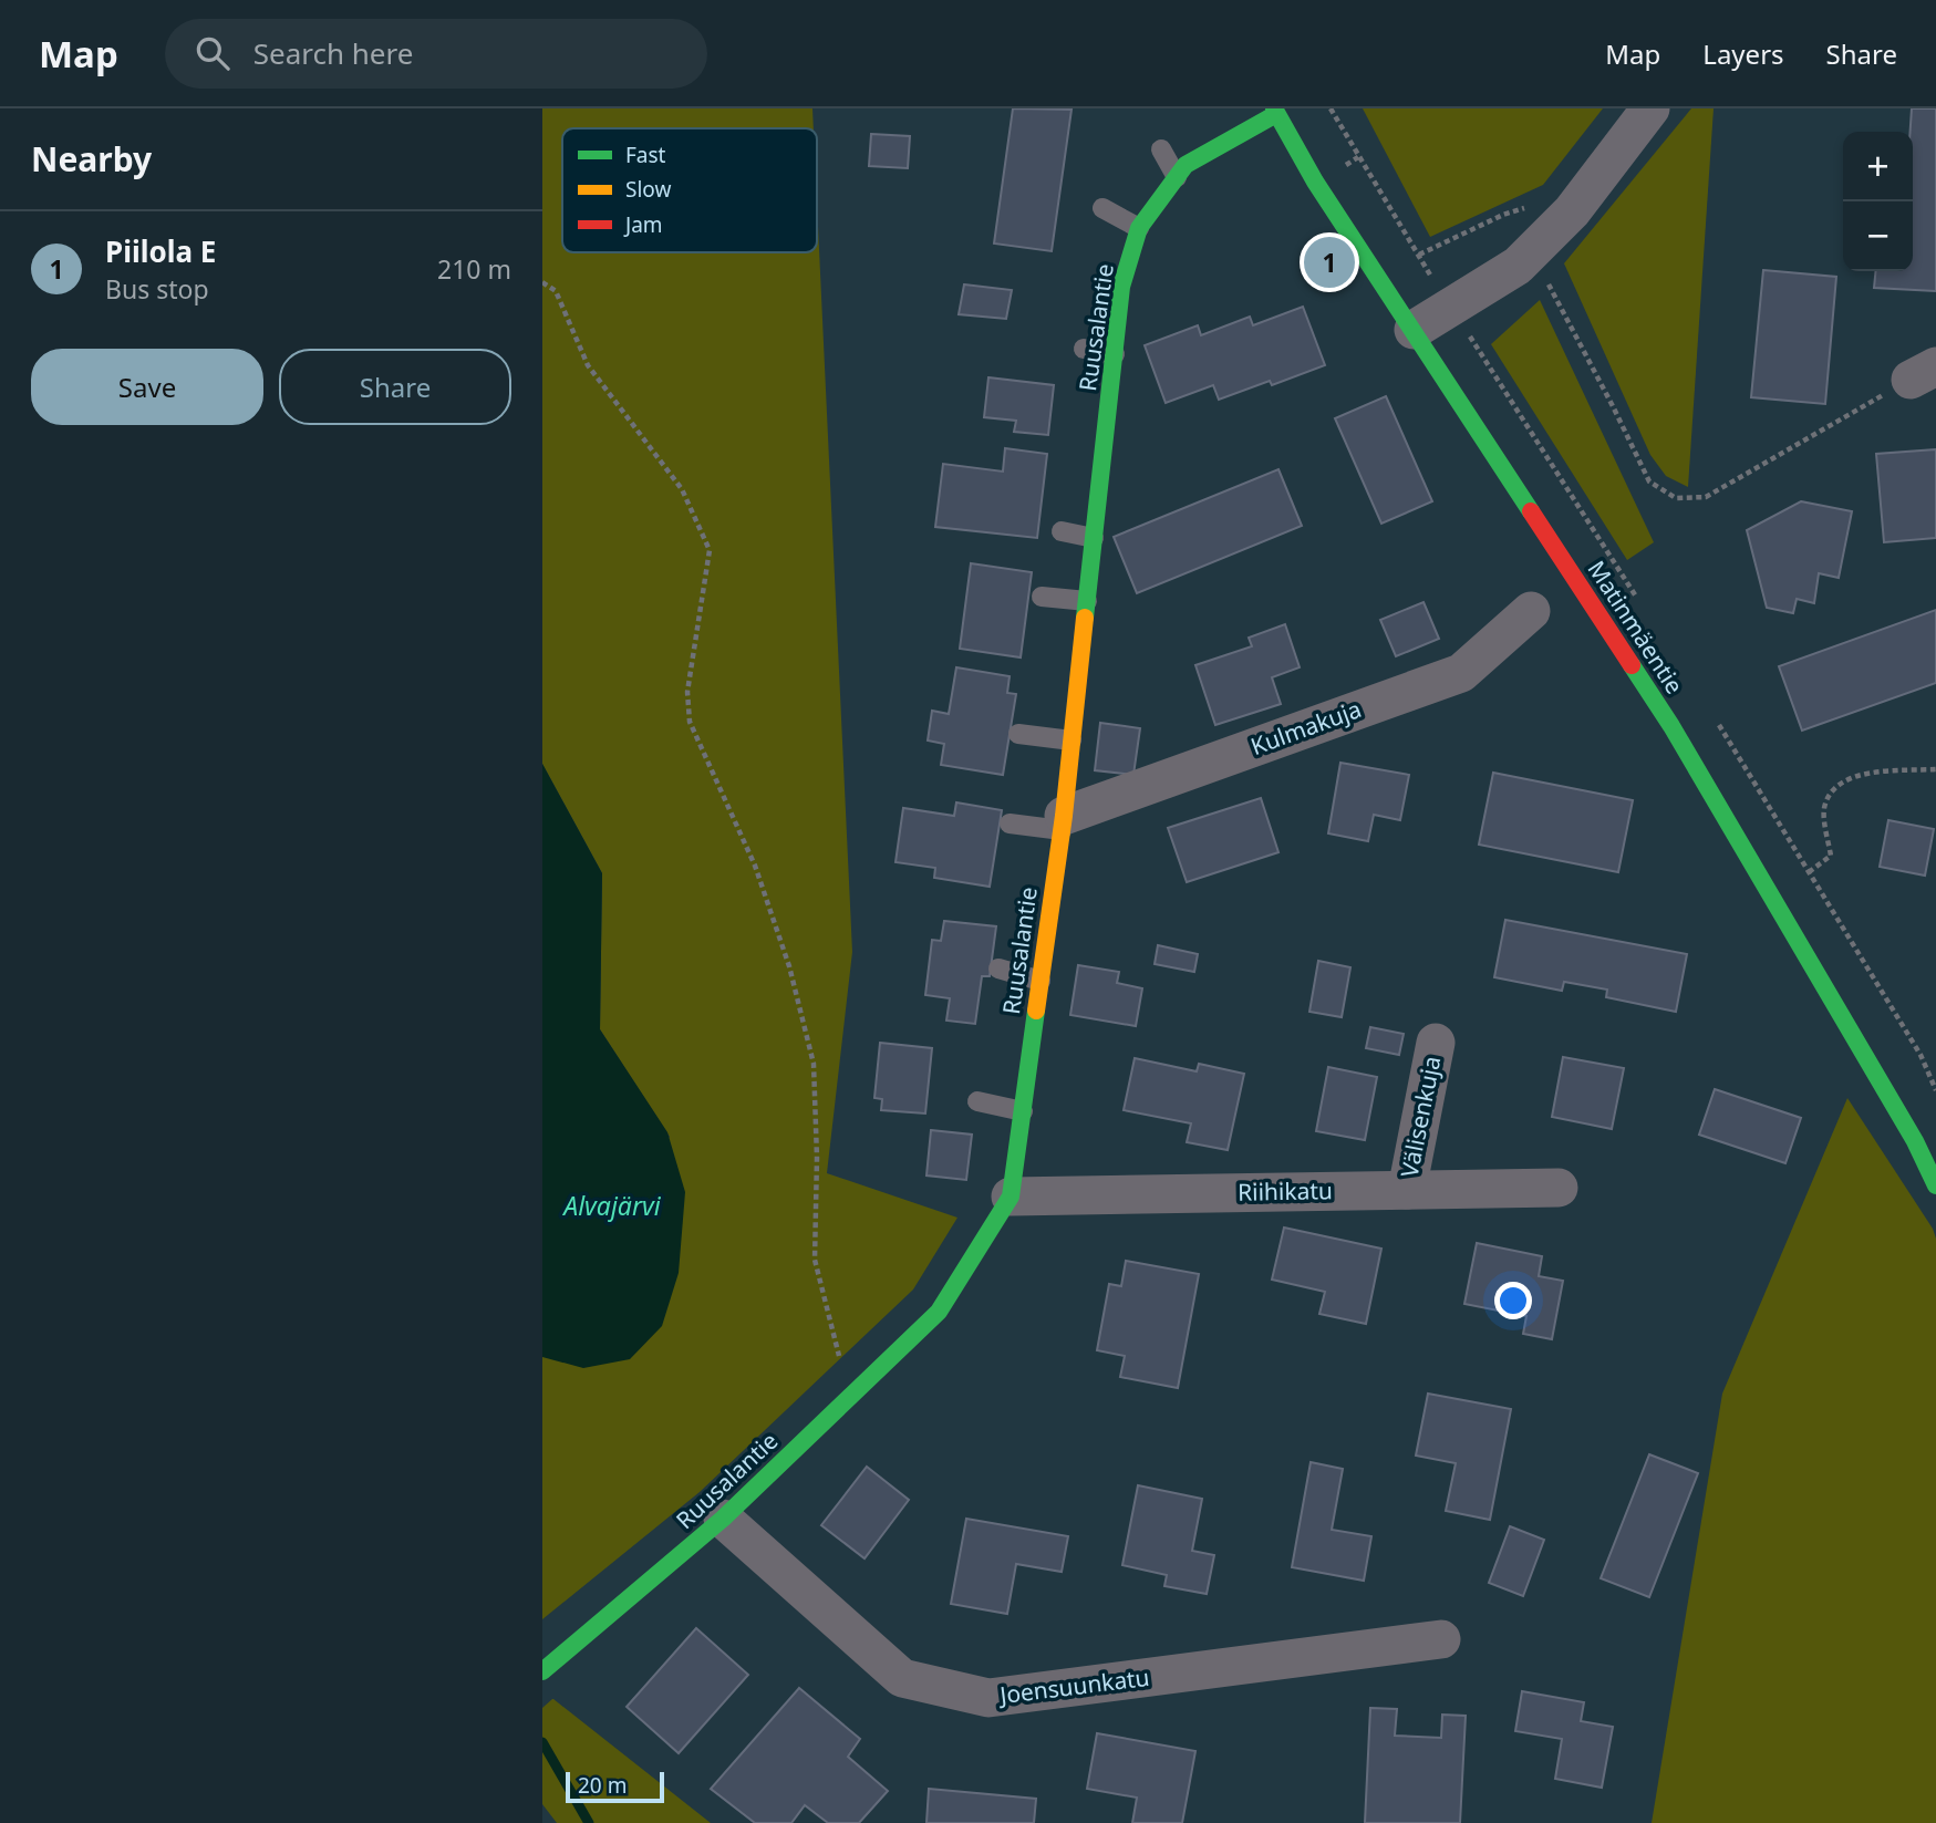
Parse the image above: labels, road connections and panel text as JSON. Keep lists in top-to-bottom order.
{
  "streets": {
    "street": [
      "Ruusalantie",
      "Matinmäentie",
      "Kulmakuja",
      "Välisenkuja",
      "Riihikatu",
      "Joensuunkatu"
    ]
  },
  "crossings": [
    ["Ruusalantie", "Matinmäentie"],
    ["Ruusalantie", "Kulmakuja"],
    ["Ruusalantie", "Riihikatu"],
    ["Ruusalantie", "Joensuunkatu"],
    ["Välisenkuja", "Riihikatu"]
  ],
  "water": ["Alvajärvi"],
  "legend": ["Fast", "Slow", "Jam"],
  "scale_bar": "20 m",
  "page": {
    "header": "Map",
    "search": "Search here",
    "nav": ["Map", "Layers", "Share"],
    "heading": "Nearby",
    "map_buttons": ["+", "−"],
    "list": [
      {
        "mark": "1",
        "name": "Piilola E",
        "note": "Bus stop",
        "value": "210 m"
      }
    ],
    "pins": "1",
    "buttons": ["Save", "Share"],
    "scale": "20 m"
  }
}
